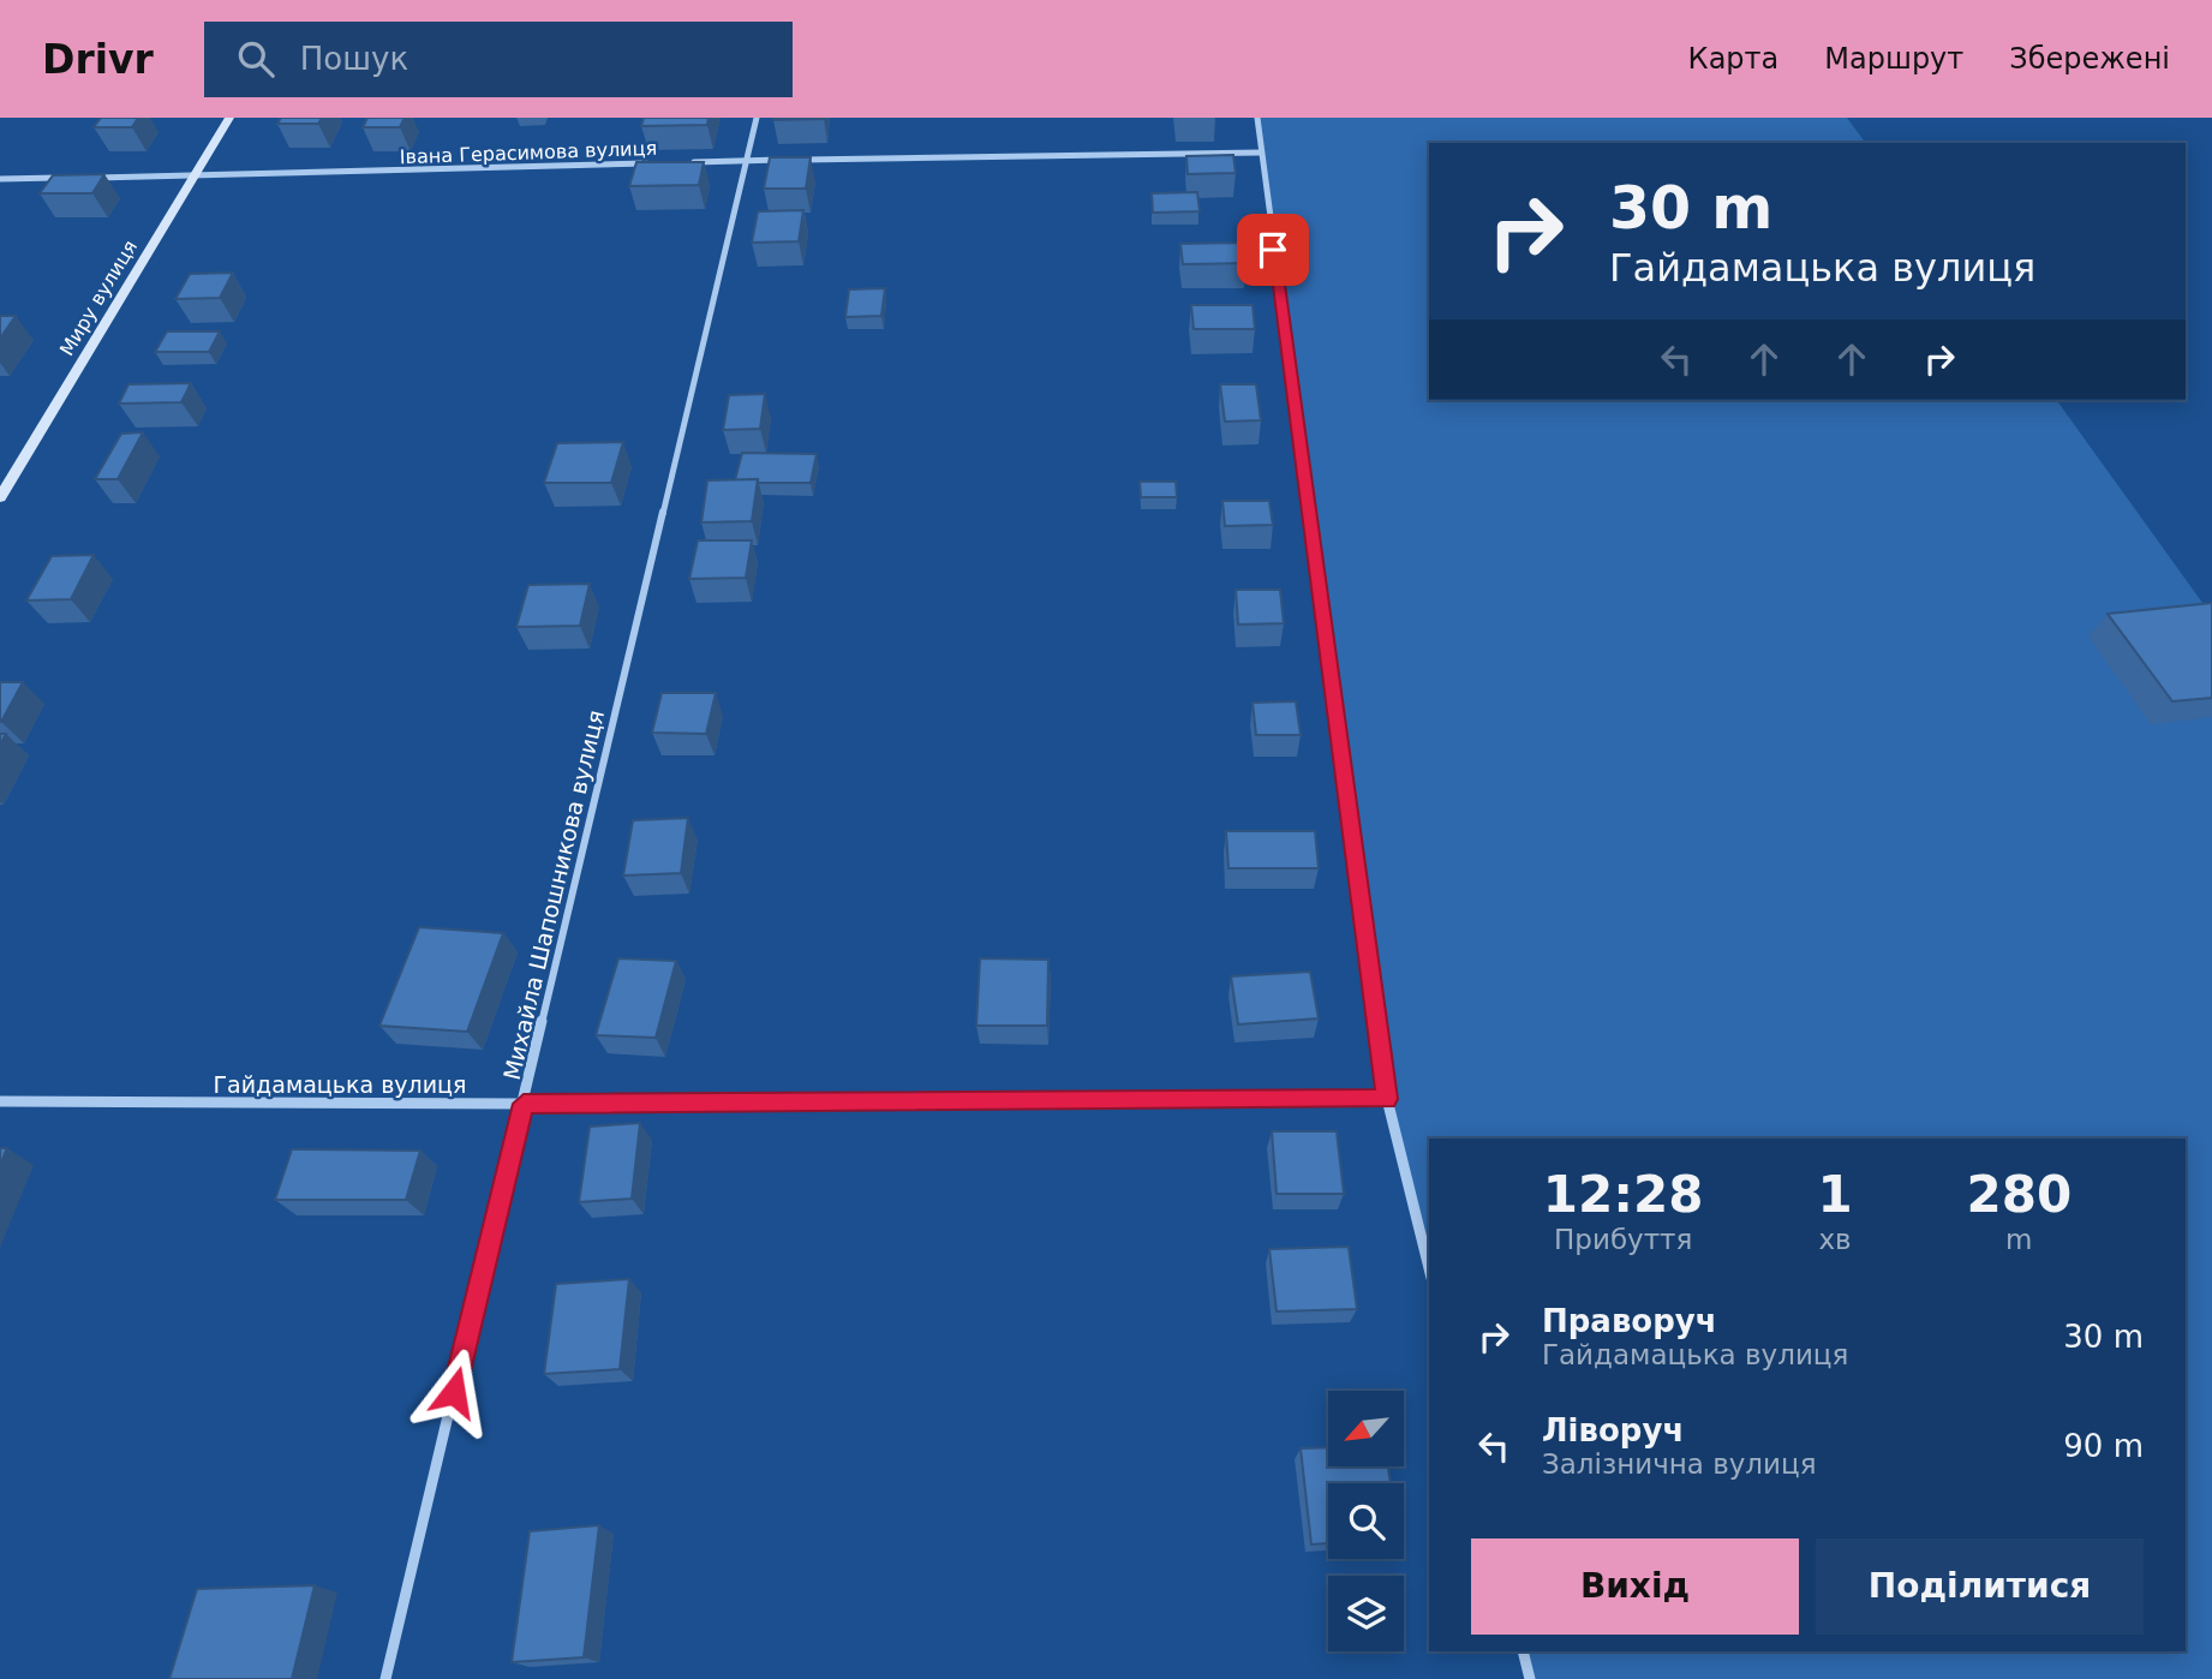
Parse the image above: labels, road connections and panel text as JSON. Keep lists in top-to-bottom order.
{
  "streets": {
    "main road": ["Миру вулиця"],
    "street": ["Івана Герасимова вулиця", "Михайла Шапошникова вулиця", "Гайдамацька вулиця"]
  },
  "crossings": [
    ["Івана Герасимова вулиця", "Миру вулиця"],
    ["Івана Герасимова вулиця", "Михайла Шапошникова вулиця"],
    ["Михайла Шапошникова вулиця", "Гайдамацька вулиця"]
  ],
  "north": "bottom left",
  "page": {
    "header": "Drivr",
    "search": "Пошук",
    "nav": ["Карта", "Маршрут", "Збережені"],
    "turn": ["30 m", "Гайдамацька вулиця"],
    "eta": [
      "12:28",
      "Прибуття",
      "1",
      "хв",
      "280",
      "m"
    ],
    "list": [
      {
        "name": "Праворуч",
        "note": "Гайдамацька вулиця",
        "value": "30 m"
      },
      {
        "name": "Ліворуч",
        "note": "Залізнична вулиця",
        "value": "90 m"
      }
    ],
    "buttons": ["Вихід", "Поділитися"]
  }
}
